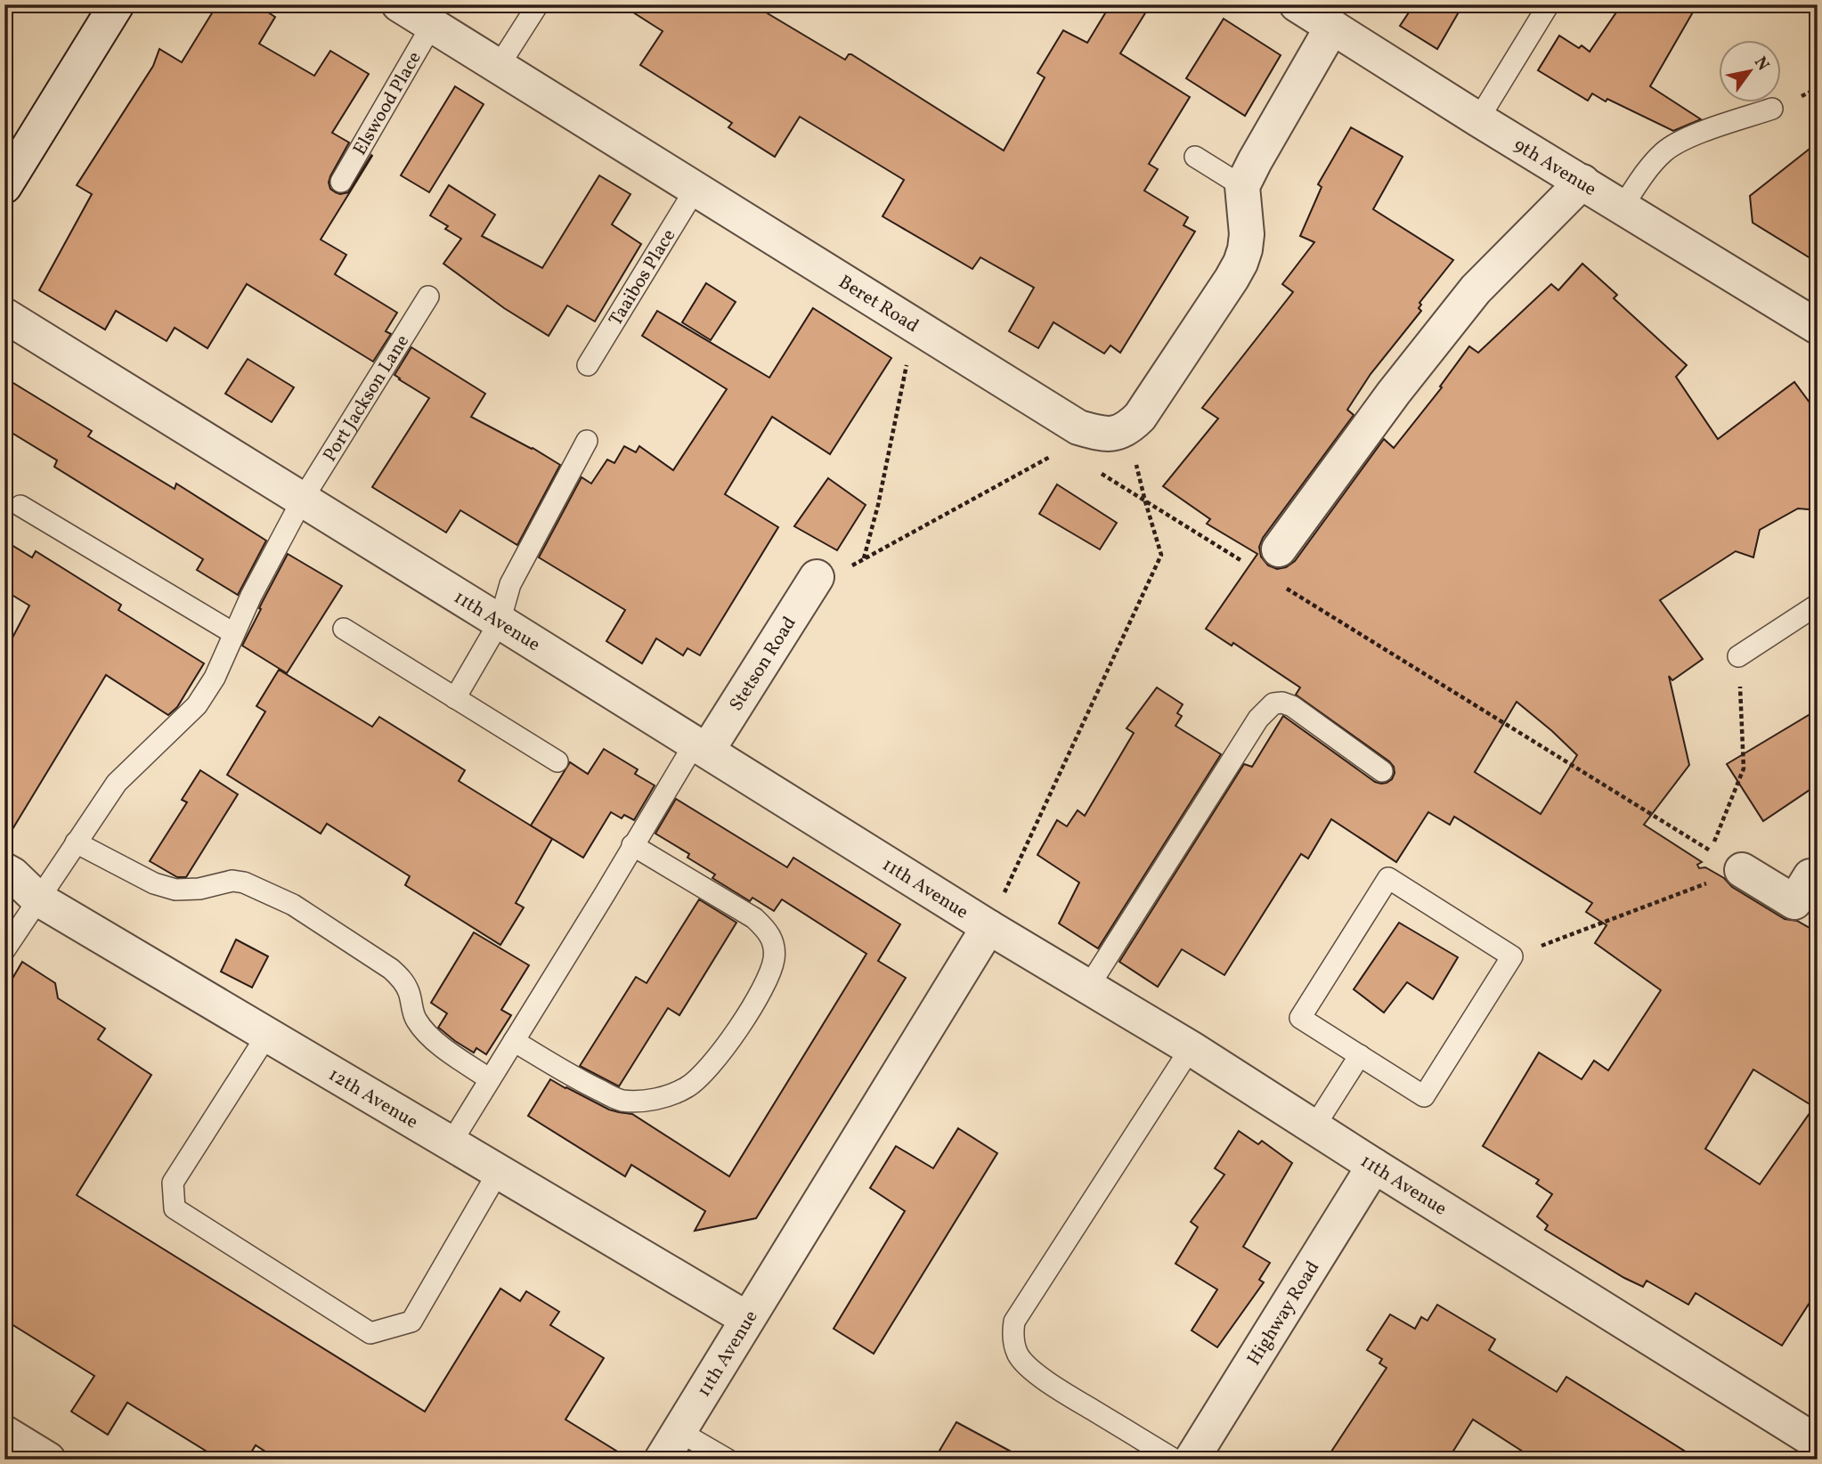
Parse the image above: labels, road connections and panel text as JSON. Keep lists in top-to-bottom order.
{
  "streets": {
    "street": [
      "9th Avenue",
      "Beret Road",
      "11th Avenue",
      "Stetson Road",
      "12th Avenue",
      "Highway Road"
    ],
    "lane": ["Elswood Place", "Taaibos Place", "Port Jackson Lane"]
  },
  "crossings": [
    ["Elswood Place", "Beret Road"],
    ["Taaibos Place", "Beret Road"],
    ["Port Jackson Lane", "11th Avenue"],
    ["Port Jackson Lane", "12th Avenue"],
    ["11th Avenue", "Stetson Road"],
    ["11th Avenue", "12th Avenue"],
    ["11th Avenue", "Highway Road"]
  ],
  "north": "top right"
}
